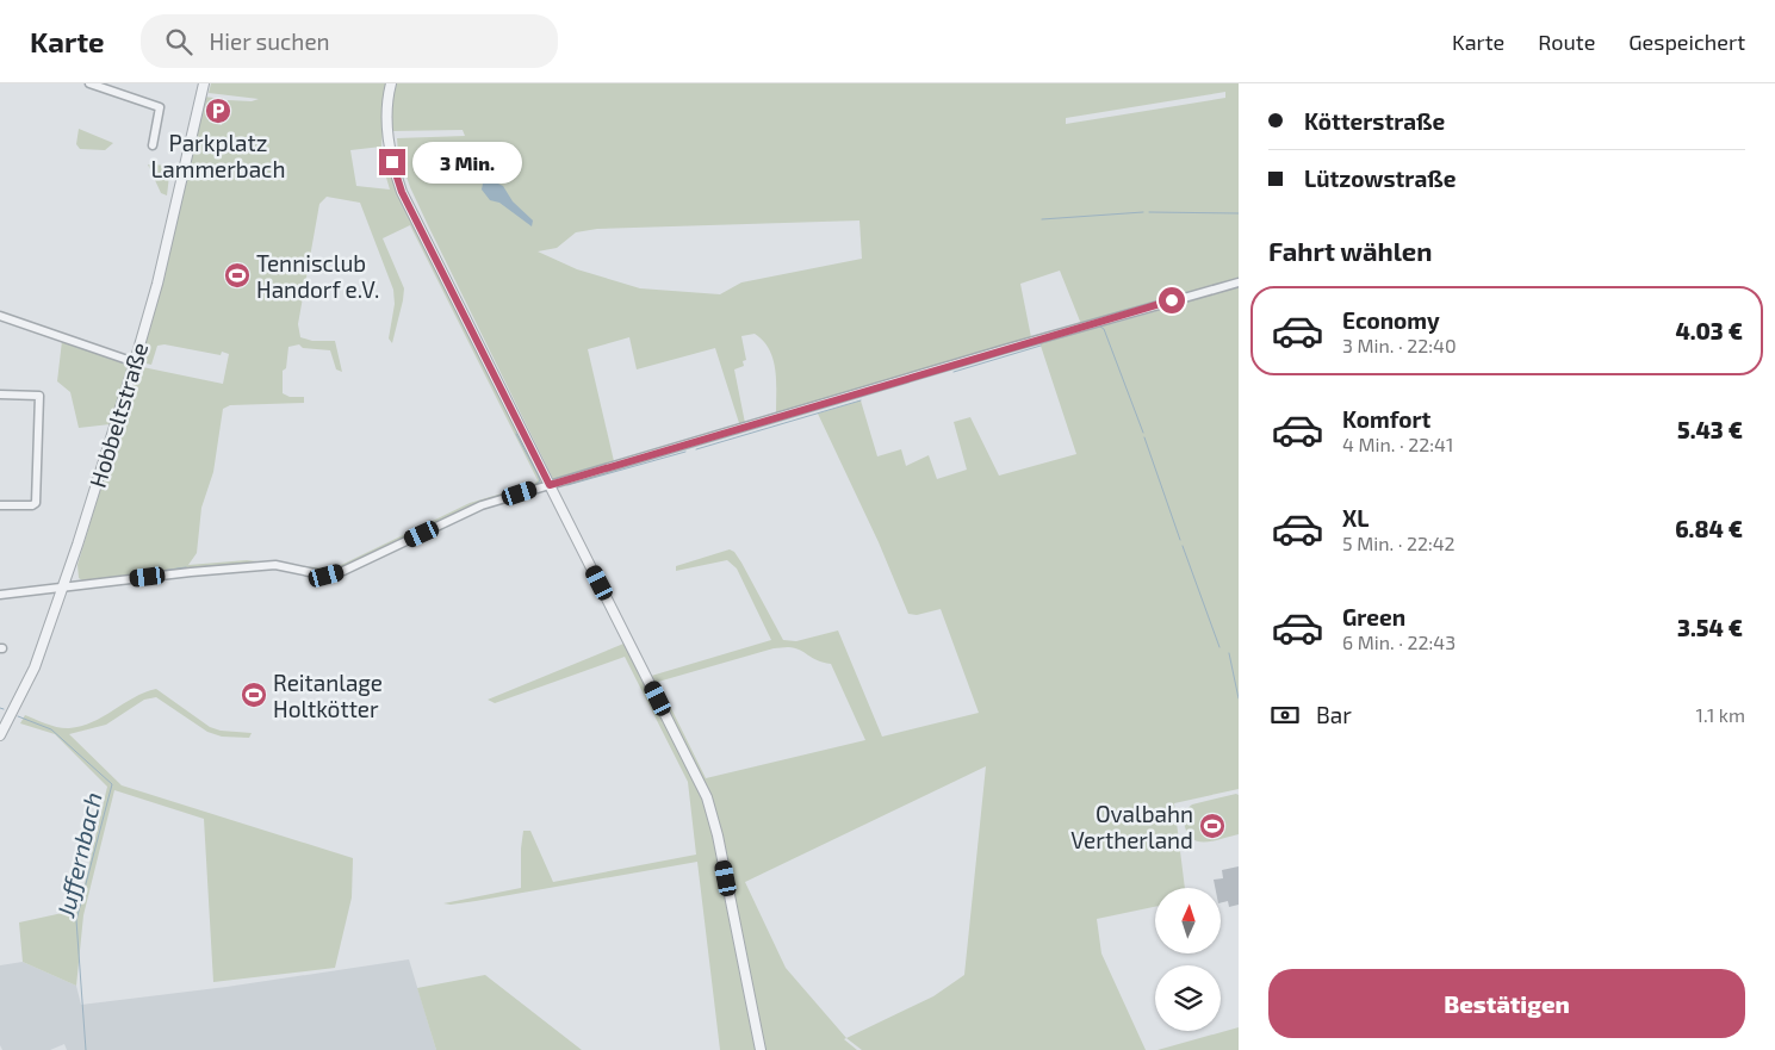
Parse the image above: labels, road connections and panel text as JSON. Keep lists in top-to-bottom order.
{
  "streets": {
    "street": ["Hobbeltstraße"]
  },
  "water": ["Juffernbach"],
  "places": {
    "parking": ["Parkplatz Lammerbach"],
    "sports": ["Tennisclub Handorf e.V.", "Reitanlage Holtkötter", "Ovalbahn Vertherland"]
  },
  "north": "top",
  "page": {
    "header": "Karte",
    "search": "Hier suchen",
    "nav": ["Karte", "Route", "Gespeichert"],
    "banner": ["Kötterstraße", "Lützowstraße"],
    "bubble": "3 Min.",
    "heading": "Fahrt wählen",
    "list": [
      {
        "name": "Economy",
        "note": "3 Min. · 22:40",
        "value": "4.03 €"
      },
      {
        "name": "Komfort",
        "note": "4 Min. · 22:41",
        "value": "5.43 €"
      },
      {
        "name": "XL",
        "note": "5 Min. · 22:42",
        "value": "6.84 €"
      },
      {
        "name": "Green",
        "note": "6 Min. · 22:43",
        "value": "3.54 €"
      }
    ],
    "pay": ["Bar", "1.1 km"],
    "buttons": "Bestätigen"
  }
}
